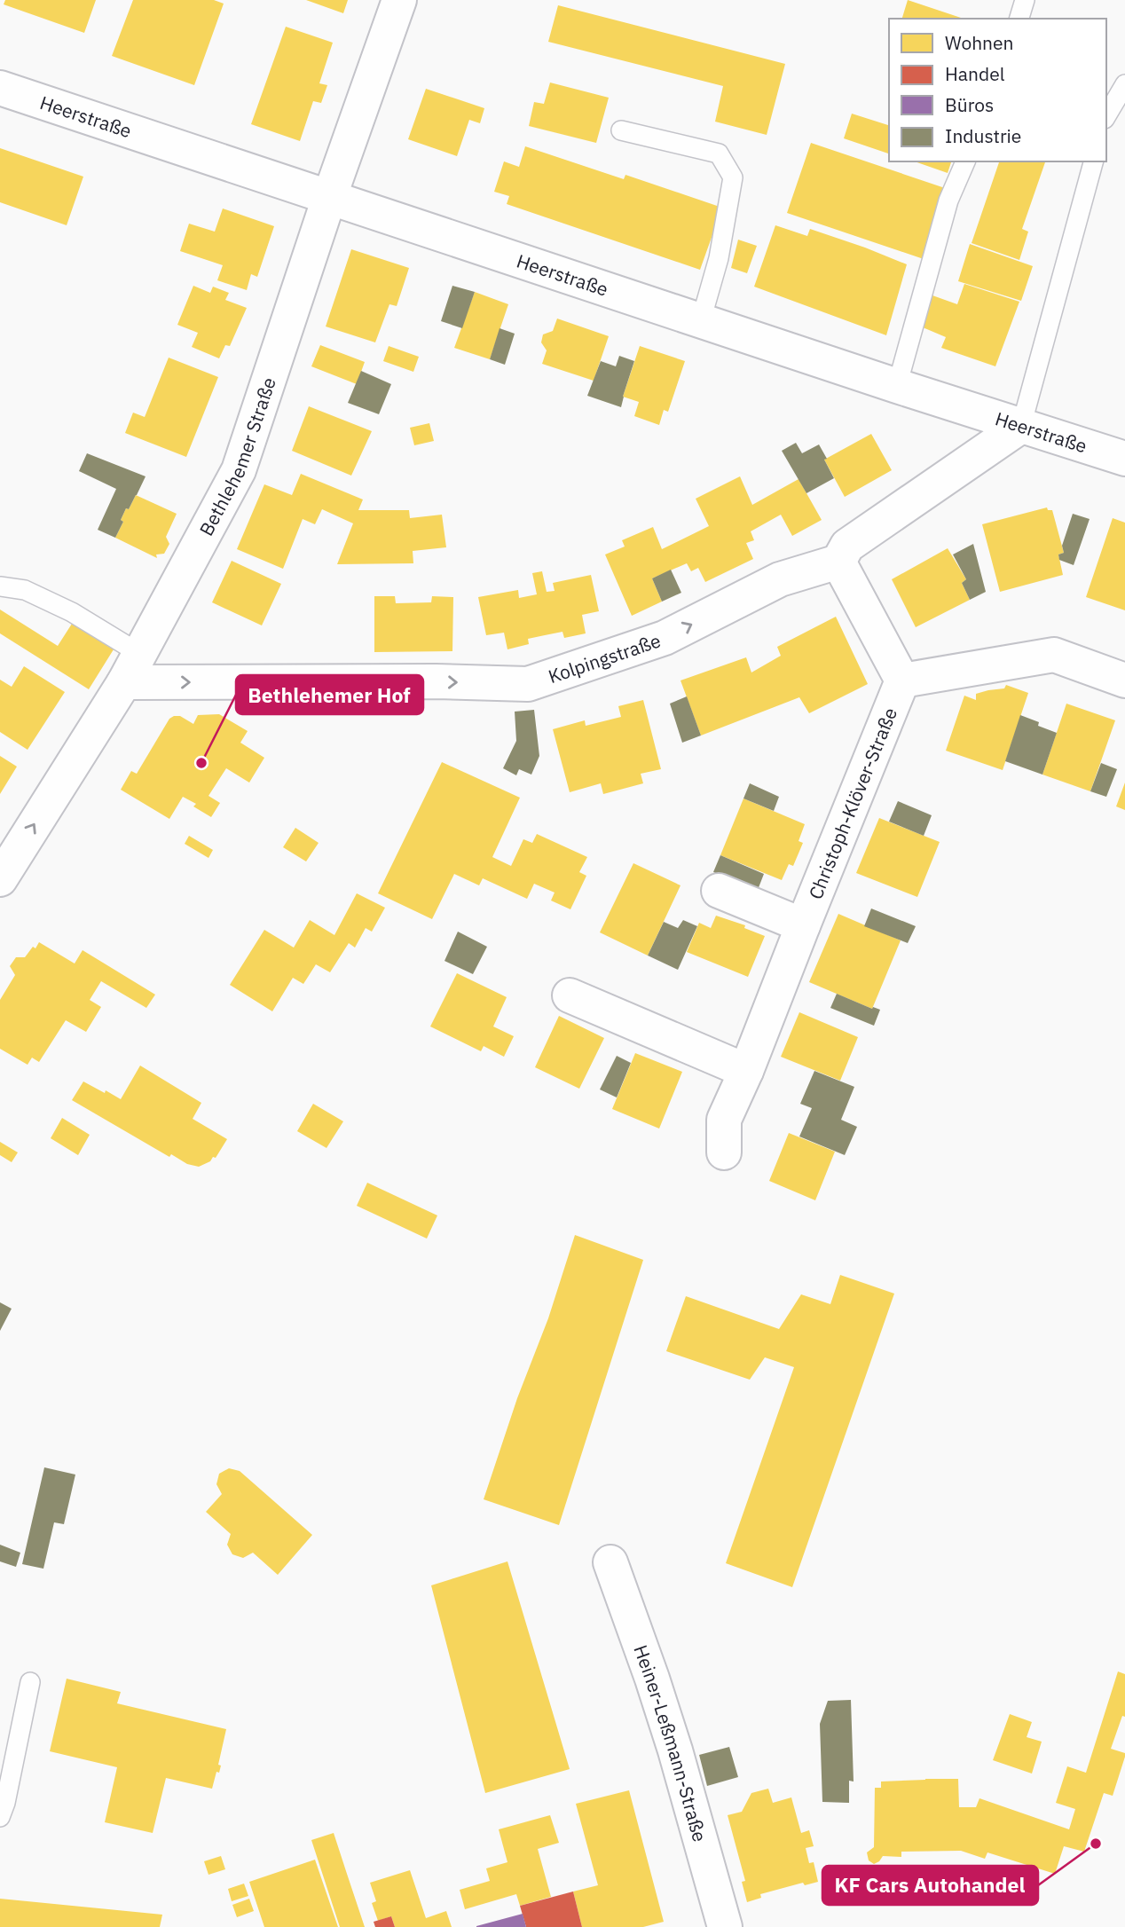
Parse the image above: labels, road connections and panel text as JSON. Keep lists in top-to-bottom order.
{
  "streets": {
    "street": [
      "Heerstraße",
      "Bethlehemer Straße",
      "Kolpingstraße",
      "Christoph-Klöver-Straße",
      "Heiner-Leßmann-Straße"
    ]
  },
  "crossings": [
    ["Heerstraße", "Bethlehemer Straße"],
    ["Bethlehemer Straße", "Kolpingstraße"]
  ],
  "one_way": ["Kolpingstraße"],
  "places": ["Bethlehemer Hof", "KF Cars Autohandel"],
  "legend": [
    "Wohnen",
    "Handel",
    "Büros",
    "Industrie"
  ]
}
